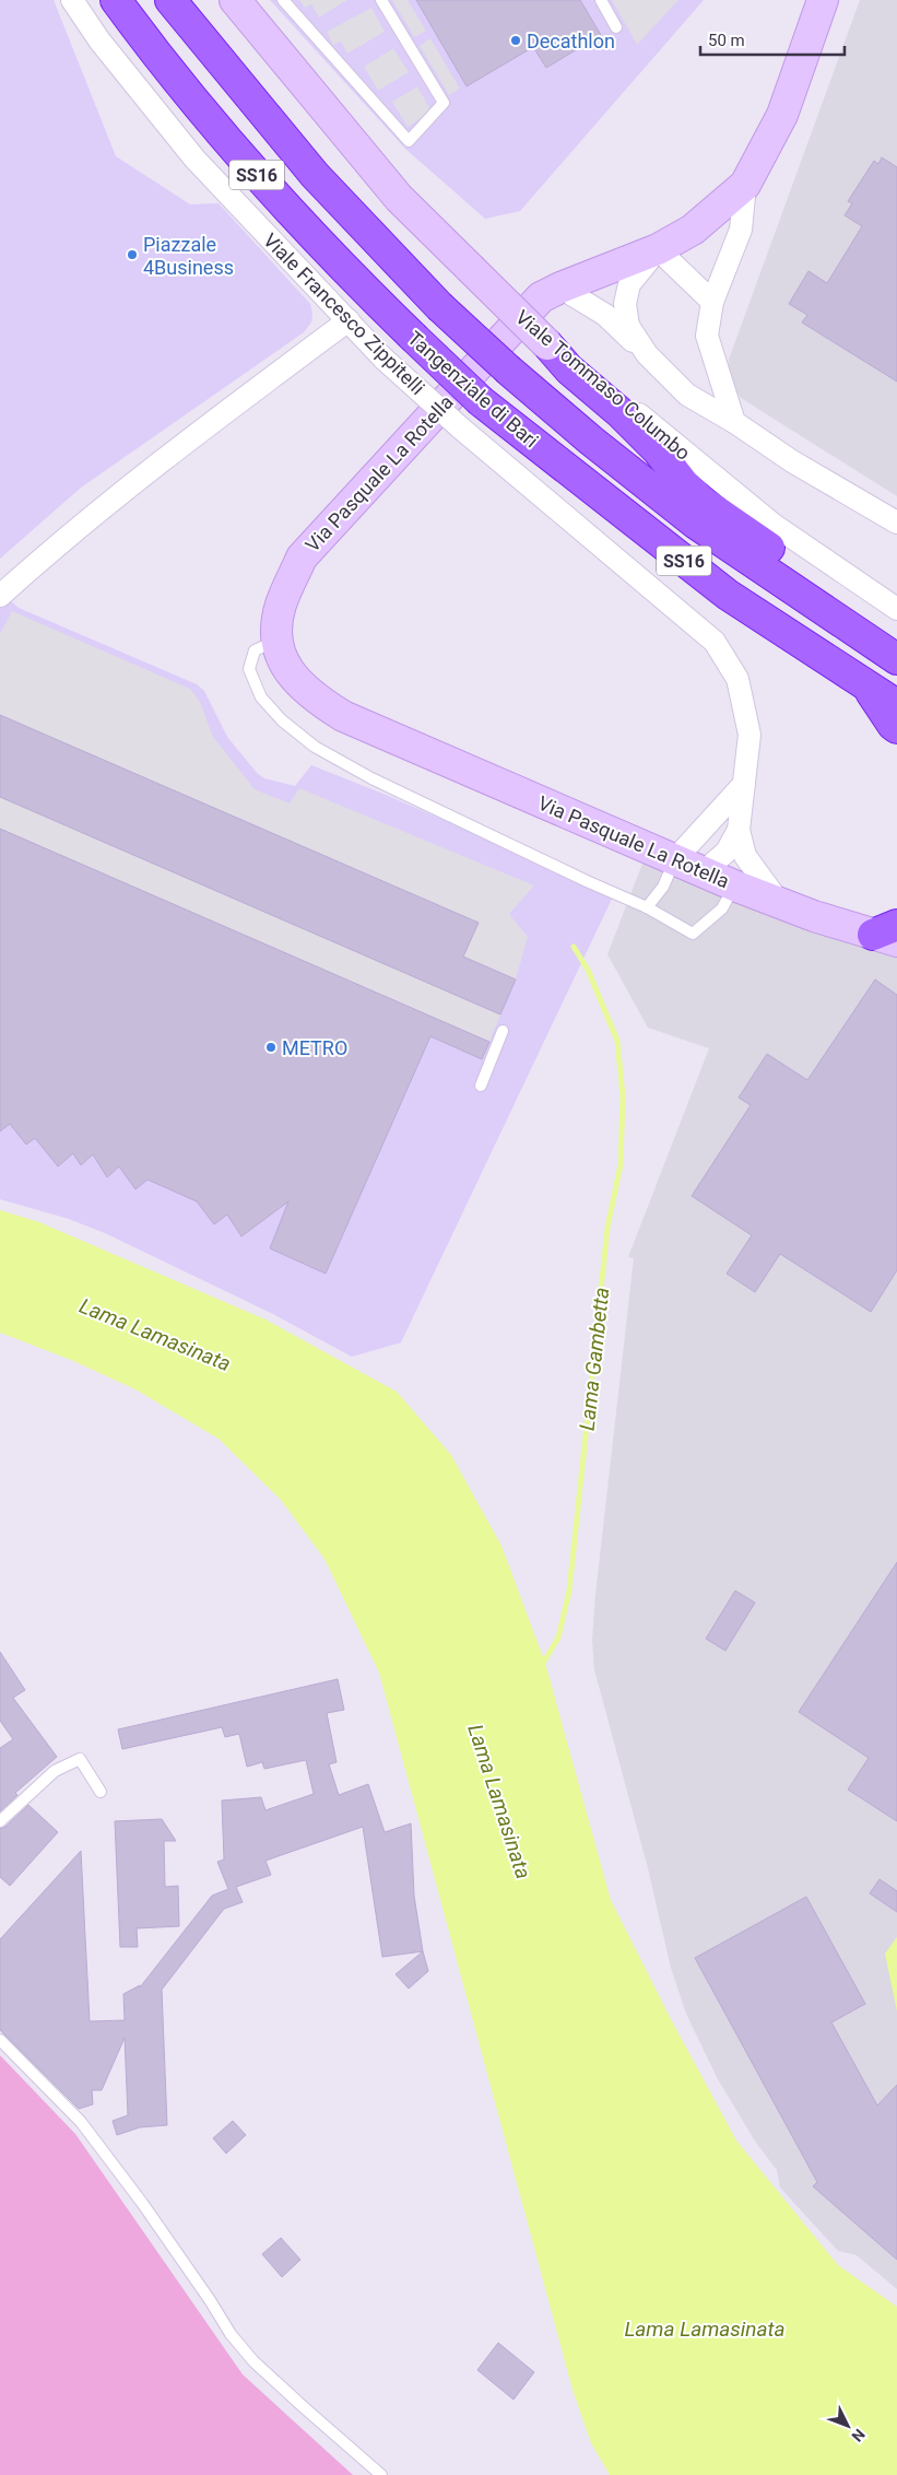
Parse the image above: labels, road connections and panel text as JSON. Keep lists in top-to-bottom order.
{
  "streets": {
    "highway": ["SS16", "Tangenziale di Bari"],
    "street": ["Viale Francesco Zippitelli", "Viale Tommaso Columbo", "Via Pasquale La Rotella"]
  },
  "water": ["Lama Lamasinata", "Lama Gambetta"],
  "places": ["Decathlon", "Piazzale 4Business", "METRO"],
  "scale_bar": "50 m",
  "north": "bottom right"
}
